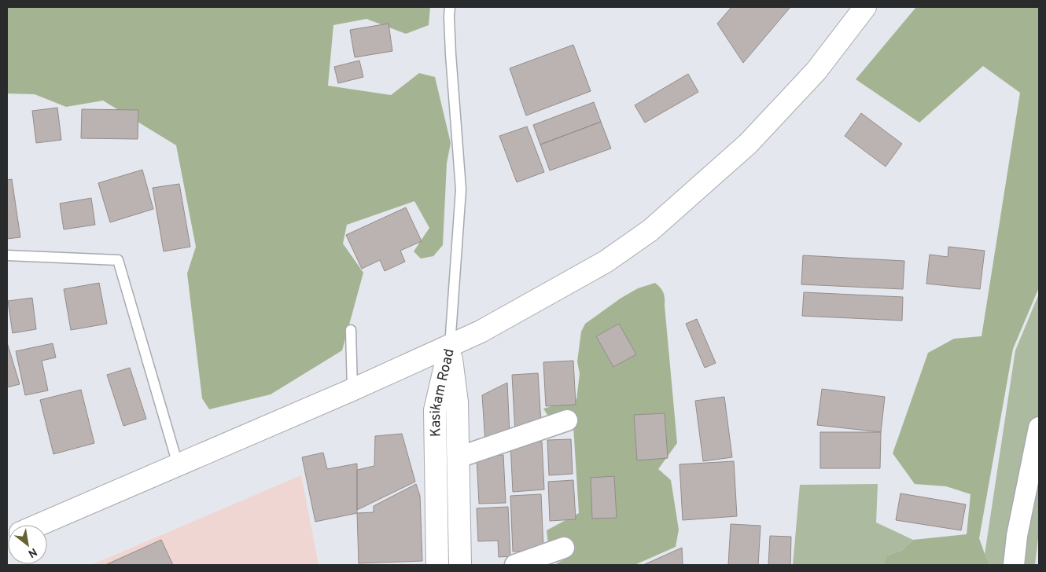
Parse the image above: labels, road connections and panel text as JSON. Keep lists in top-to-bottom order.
{
  "streets": {
    "main road": ["Kasikam Road"]
  },
  "north": "bottom right"
}
